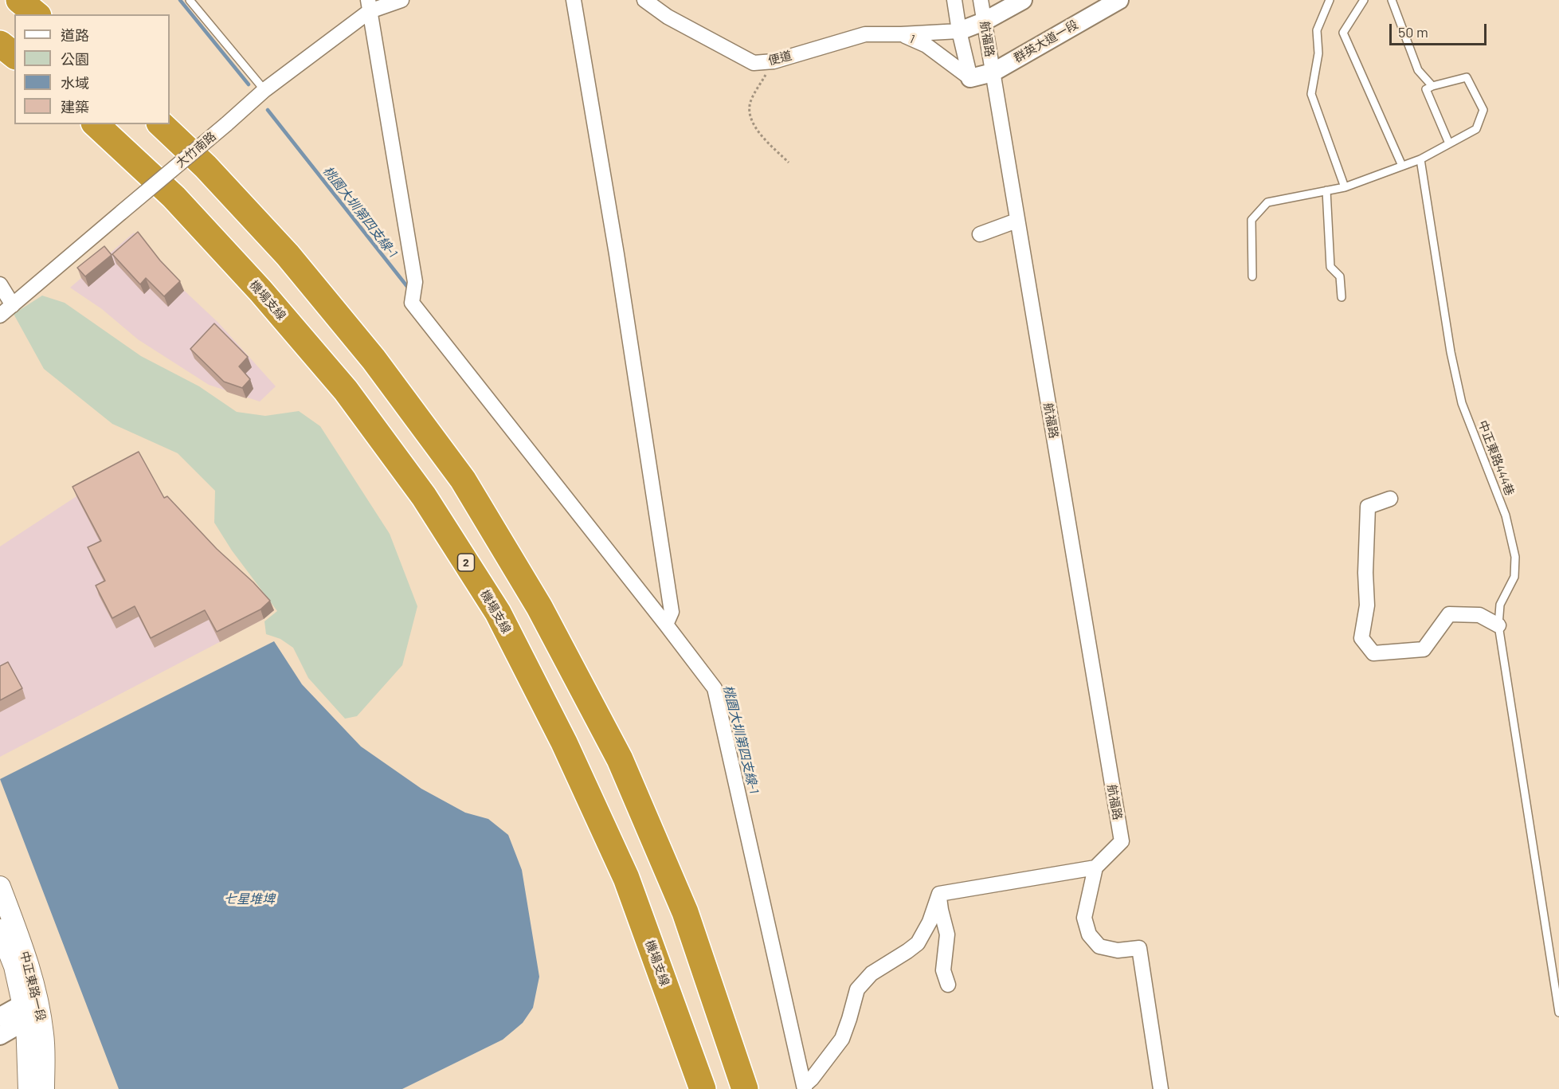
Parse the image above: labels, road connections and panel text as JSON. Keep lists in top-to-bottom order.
{
  "streets": {
    "highway": ["機場支線", "2"],
    "main road": ["中正東路一段"],
    "street": [
      "1",
      "航福路",
      "群英大道一段",
      "便道",
      "大竹南路"
    ],
    "lane": ["中正東路444巷"]
  },
  "crossings": [
    ["1", "航福路"],
    ["1", "群英大道一段"],
    ["1", "便道"],
    ["航福路", "群英大道一段"]
  ],
  "water": ["桃園大圳第四支線-1", "七星堆埤"],
  "legend": [
    "道路",
    "公園",
    "水域",
    "建築"
  ],
  "scale_bar": "50 m"
}
